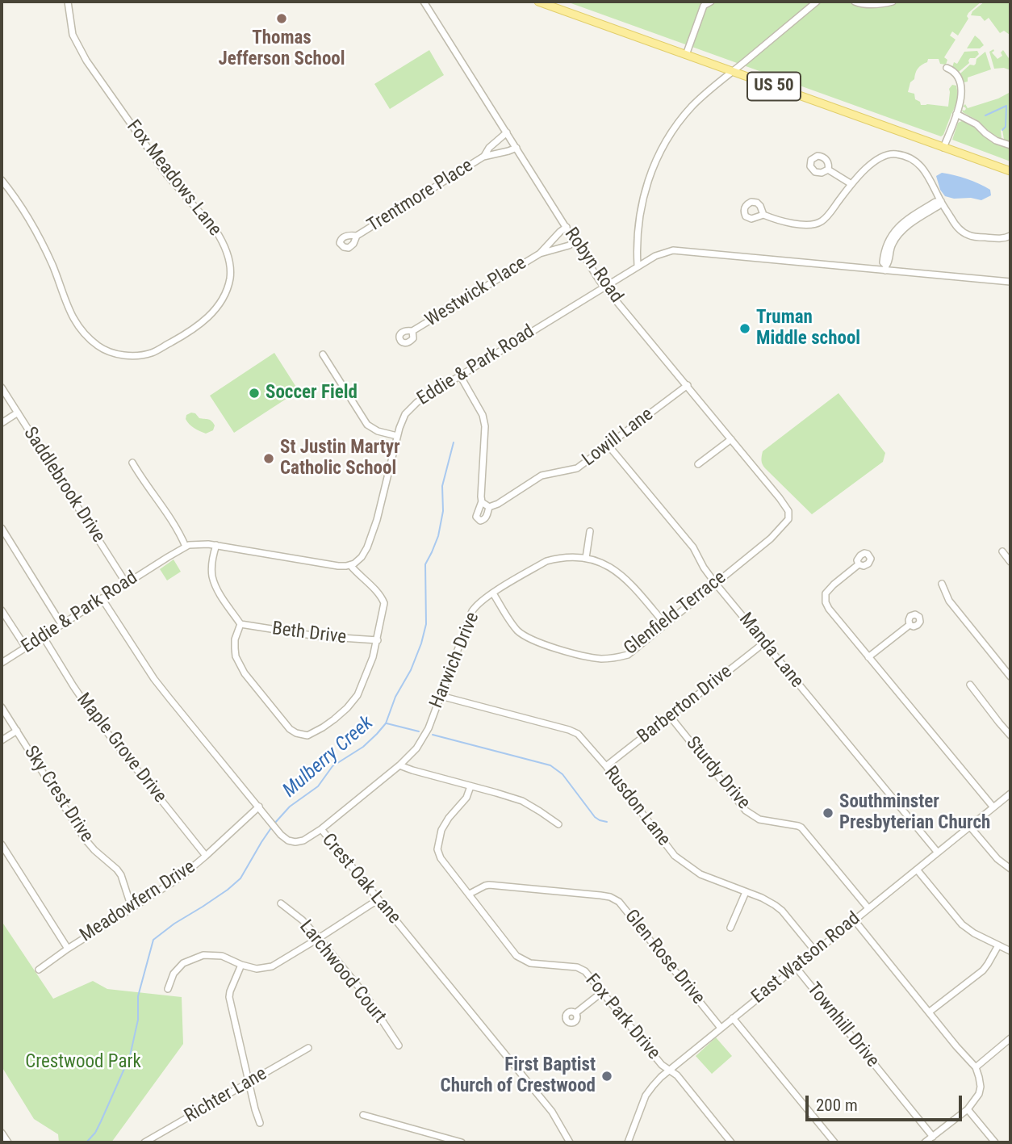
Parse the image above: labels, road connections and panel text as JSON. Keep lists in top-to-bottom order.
{
  "streets": {
    "main road": ["US 50"],
    "street": [
      "Fox Meadows Lane",
      "Trentmore Place",
      "Robyn Road",
      "Westwick Place",
      "Eddie & Park Road",
      "Lowill Lane",
      "Saddlebrook Drive",
      "Glenfield Terrace",
      "Beth Drive",
      "Manda Lane",
      "Harwich Drive",
      "Barberton Drive",
      "Maple Grove Drive",
      "Sturdy Drive",
      "Sky Crest Drive",
      "Rusdon Lane",
      "Crest Oak Lane",
      "Meadowfern Drive",
      "Glen Rose Drive",
      "East Watson Road",
      "Larchwood Court",
      "Fox Park Drive",
      "Townhill Drive",
      "Richter Lane"
    ]
  },
  "crossings": [
    ["Trentmore Place", "Robyn Road"],
    ["Robyn Road", "Westwick Place"],
    ["Robyn Road", "Eddie & Park Road"],
    ["Robyn Road", "Lowill Lane"],
    ["Robyn Road", "Glenfield Terrace"],
    ["Eddie & Park Road", "Saddlebrook Drive"],
    ["Eddie & Park Road", "Maple Grove Drive"],
    ["Eddie & Park Road", "Crest Oak Lane"],
    ["Lowill Lane", "Manda Lane"],
    ["Glenfield Terrace", "Manda Lane"],
    ["Glenfield Terrace", "Harwich Drive"],
    ["Manda Lane", "Barberton Drive"],
    ["Manda Lane", "East Watson Road"],
    ["Harwich Drive", "Rusdon Lane"],
    ["Harwich Drive", "Crest Oak Lane"],
    ["Barberton Drive", "Sturdy Drive"],
    ["Barberton Drive", "Rusdon Lane"],
    ["Maple Grove Drive", "Meadowfern Drive"],
    ["Sturdy Drive", "East Watson Road"],
    ["Sky Crest Drive", "Meadowfern Drive"],
    ["Rusdon Lane", "East Watson Road"],
    ["Crest Oak Lane", "Meadowfern Drive"],
    ["Glen Rose Drive", "East Watson Road"],
    ["Glen Rose Drive", "Fox Park Drive"],
    ["East Watson Road", "Fox Park Drive"],
    ["East Watson Road", "Townhill Drive"]
  ],
  "water": ["Mulberry Creek"],
  "parks": ["Crestwood Park"],
  "places": [
    "Thomas Jefferson School",
    "Truman Middle school",
    "Soccer Field",
    "St Justin Martyr Catholic School",
    "Southminster Presbyterian Church",
    "First Baptist Church of Crestwood"
  ],
  "scale_bar": "200 m"
}
